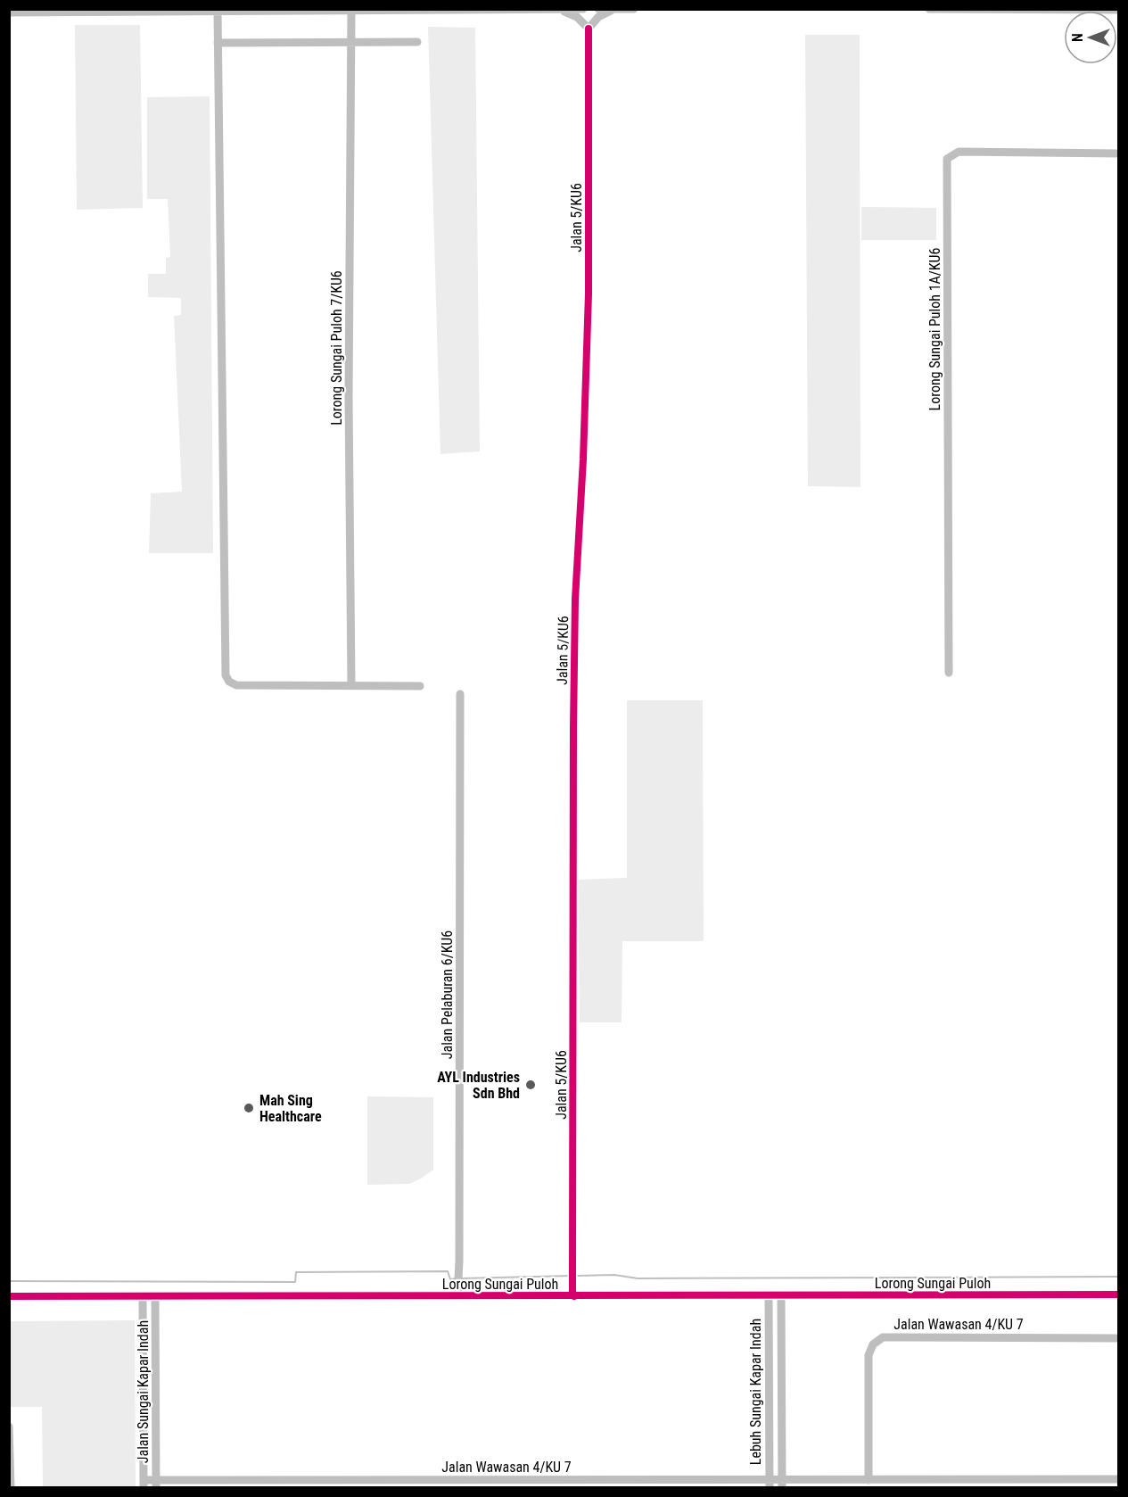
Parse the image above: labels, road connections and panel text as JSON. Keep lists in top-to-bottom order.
{
  "streets": {
    "street": [
      "Jalan 5/KU6",
      "Lorong Sungai Puloh 1A/KU6",
      "Lorong Sungai Puloh 7/KU6",
      "Jalan Pelaburan 6/KU6",
      "Lorong Sungai Puloh",
      "Jalan Wawasan 4/KU 7",
      "Jalan Sungai Kapar Indah",
      "Lebuh Sungai Kapar Indah"
    ]
  },
  "crossings": [
    ["Jalan 5/KU6", "Lorong Sungai Puloh"],
    ["Jalan Pelaburan 6/KU6", "Lorong Sungai Puloh"],
    ["Lorong Sungai Puloh", "Jalan Sungai Kapar Indah"],
    ["Lorong Sungai Puloh", "Lebuh Sungai Kapar Indah"],
    ["Jalan Wawasan 4/KU 7", "Jalan Sungai Kapar Indah"],
    ["Jalan Wawasan 4/KU 7", "Lebuh Sungai Kapar Indah"]
  ],
  "places": ["AYL Industries Sdn Bhd", "Mah Sing Healthcare"],
  "north": "left"
}
